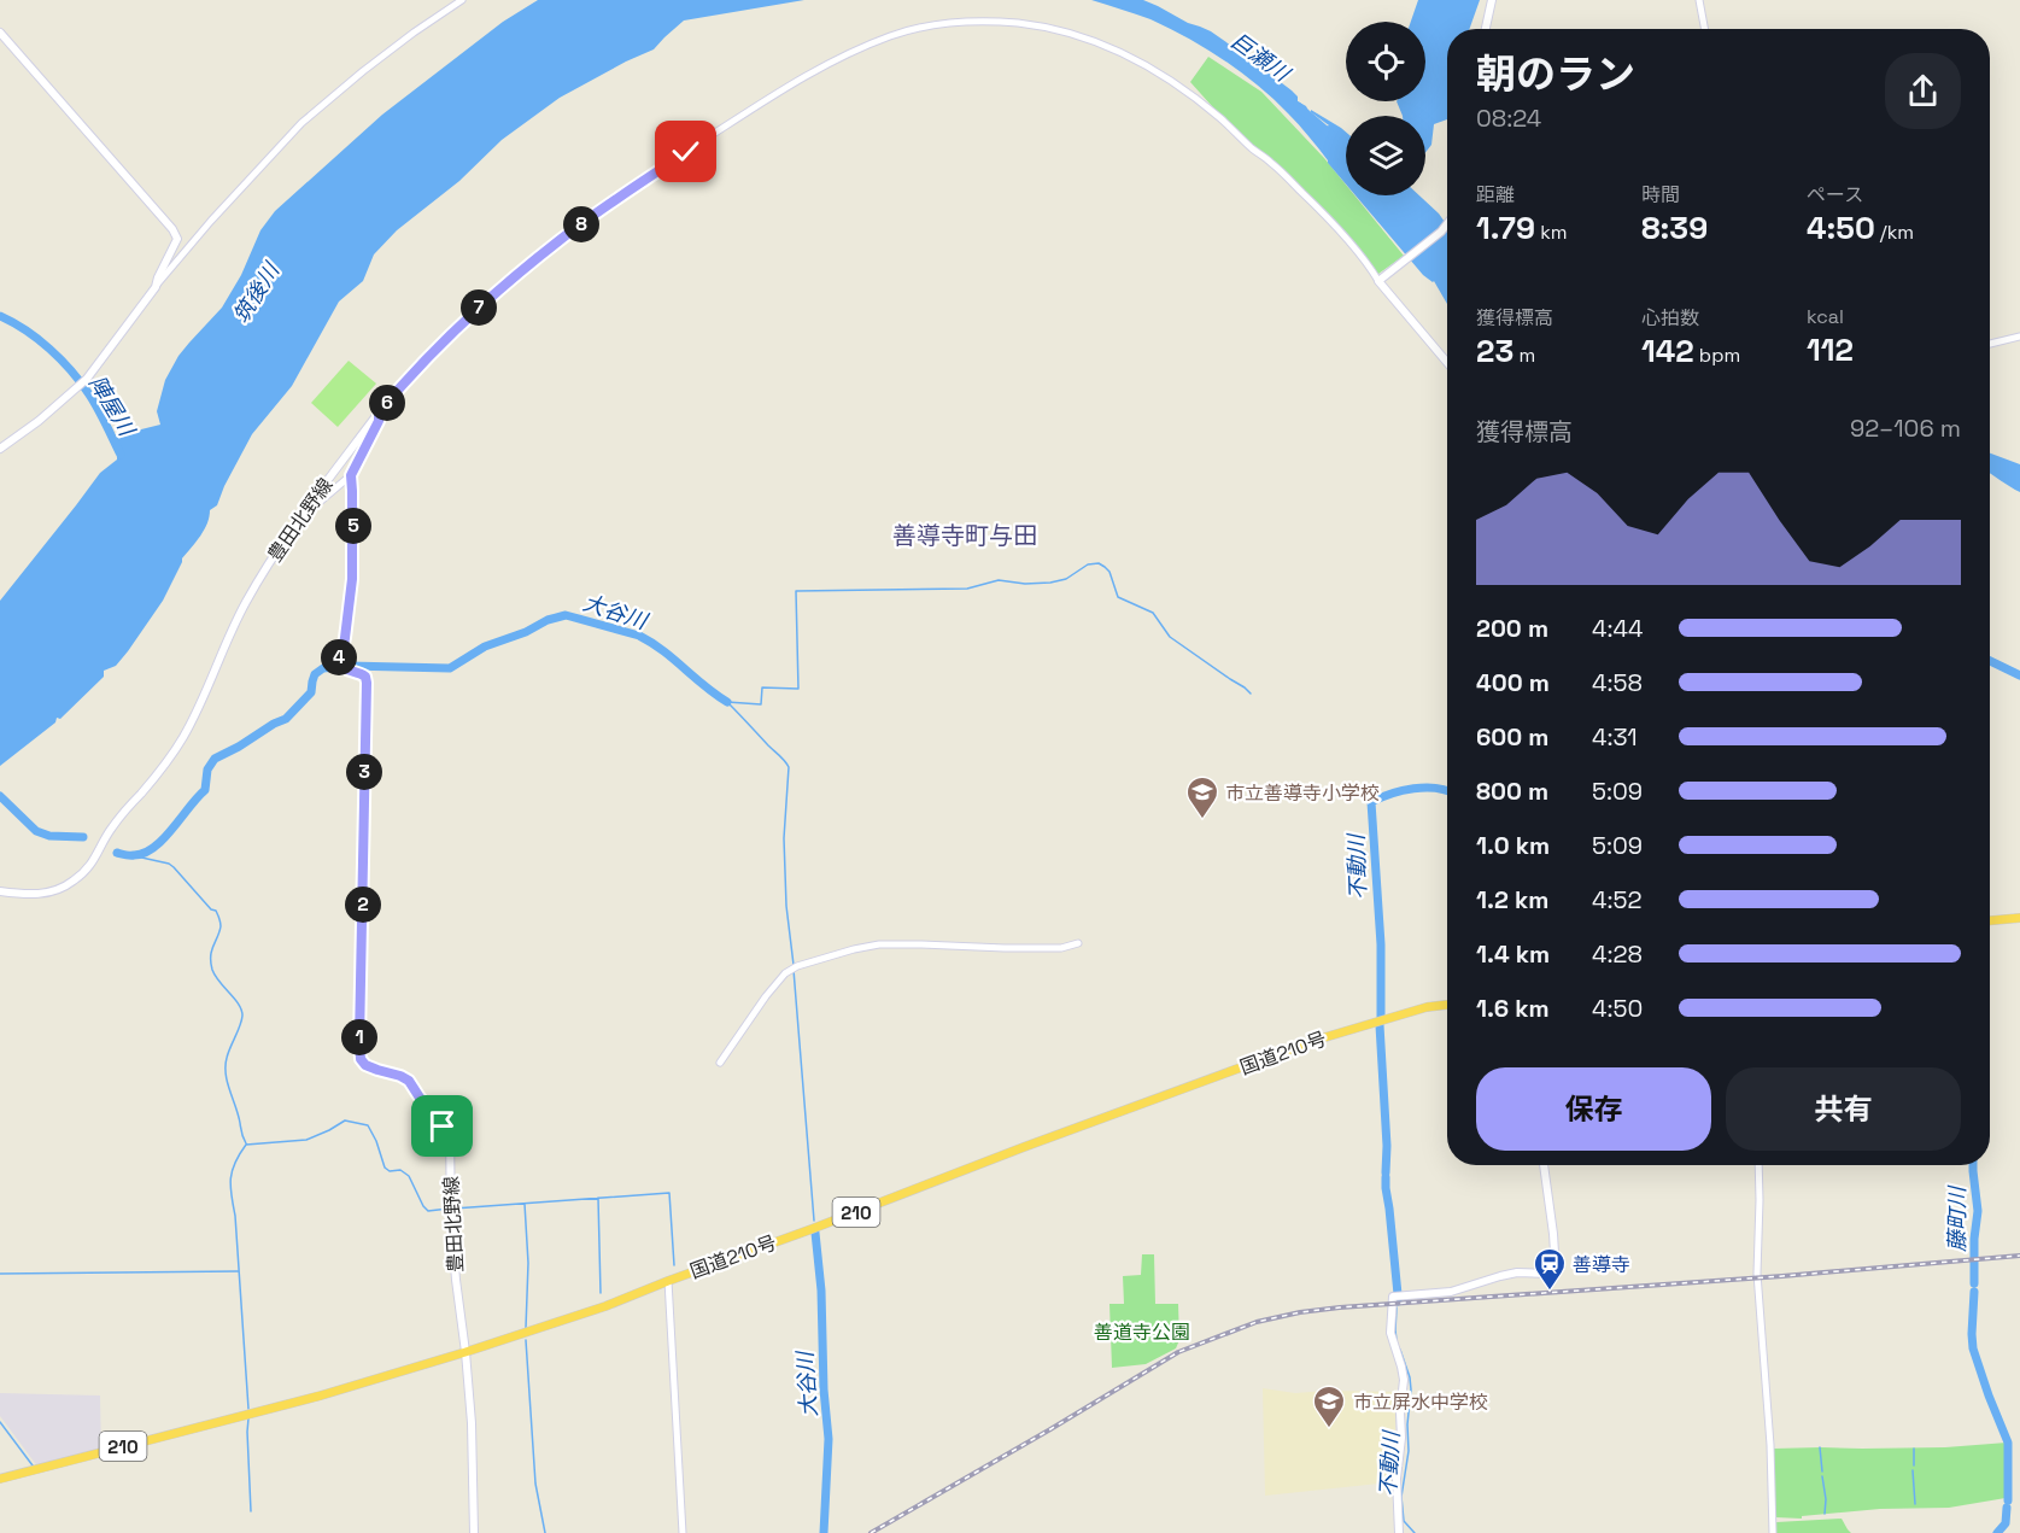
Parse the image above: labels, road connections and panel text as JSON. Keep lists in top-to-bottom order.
{
  "streets": {
    "highway": ["国道210号", "210"],
    "main road": ["豊田北野線"]
  },
  "crossings": [
    ["豊田北野線", "国道210号"]
  ],
  "districts": ["善導寺町与田"],
  "water": [
    "巨瀬川",
    "筑後川",
    "陣屋川",
    "大谷川",
    "不動川",
    "藤町川"
  ],
  "parks": ["善道寺公園"],
  "places": {
    "school or university": ["市立善導寺小学校", "市立屏水中学校"],
    "station": ["善導寺"]
  },
  "page": {
    "heading": ["朝のラン", "08:24"],
    "stats": [
      ["距離", "1.79 km"],
      ["時間", "8:39"],
      ["ペース", "4:50 /km"],
      ["獲得標高", "23 m"],
      ["心拍数", "142 bpm"],
      ["kcal", "112"]
    ],
    "pins": [
      "8",
      "7",
      "6",
      "5",
      "4",
      "3",
      "2",
      "1"
    ],
    "chart": ["獲得標高", "92–106 m"],
    "list": [
      {
        "name": "200 m",
        "note": "4:44"
      },
      {
        "name": "400 m",
        "note": "4:58"
      },
      {
        "name": "600 m",
        "note": "4:31"
      },
      {
        "name": "800 m",
        "note": "5:09"
      },
      {
        "name": "1.0 km",
        "note": "5:09"
      },
      {
        "name": "1.2 km",
        "note": "4:52"
      },
      {
        "name": "1.4 km",
        "note": "4:28"
      },
      {
        "name": "1.6 km",
        "note": "4:50"
      }
    ],
    "buttons": ["保存", "共有"]
  }
}
